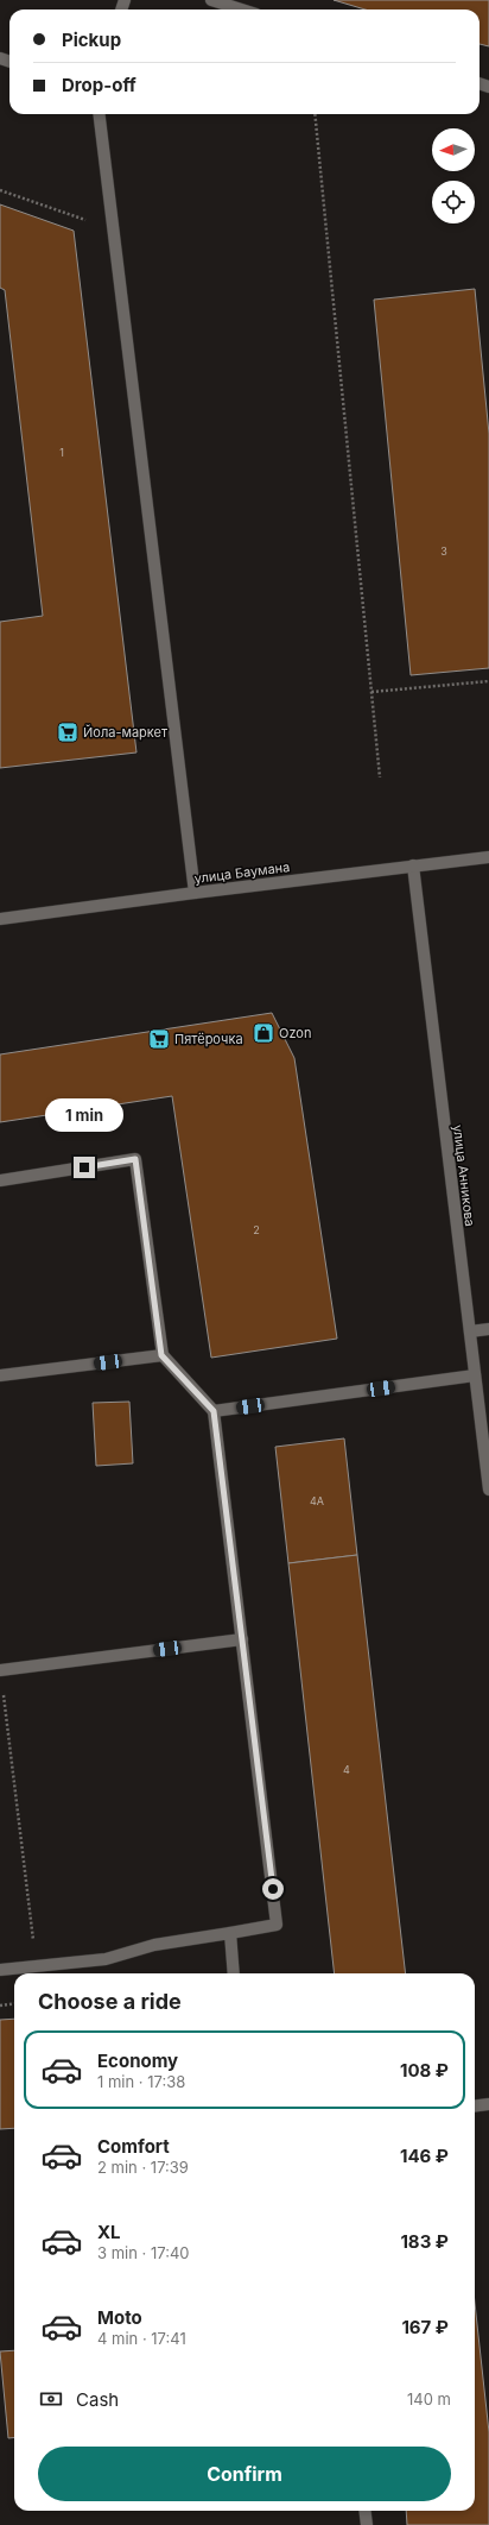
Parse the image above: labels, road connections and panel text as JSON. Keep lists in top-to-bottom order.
{
  "streets": {
    "street": ["улица Баумана", "улица Анникова"]
  },
  "crossings": [
    ["улица Баумана", "улица Анникова"]
  ],
  "places": {
    "supermarket": ["Йола-маркет", "Пятёрочка"],
    "shop": ["Ozon"]
  },
  "house_numbers": [
    "1",
    "3",
    "2",
    "4А",
    "4"
  ],
  "north": "left",
  "page": {
    "banner": ["Pickup", "Drop-off"],
    "bubble": "1 min",
    "heading": "Choose a ride",
    "list": [
      {
        "name": "Economy",
        "note": "1 min · 17:38",
        "value": "108 ₽"
      },
      {
        "name": "Comfort",
        "note": "2 min · 17:39",
        "value": "146 ₽"
      },
      {
        "name": "XL",
        "note": "3 min · 17:40",
        "value": "183 ₽"
      },
      {
        "name": "Moto",
        "note": "4 min · 17:41",
        "value": "167 ₽"
      }
    ],
    "pay": ["Cash", "140 m"],
    "buttons": "Confirm"
  }
}
